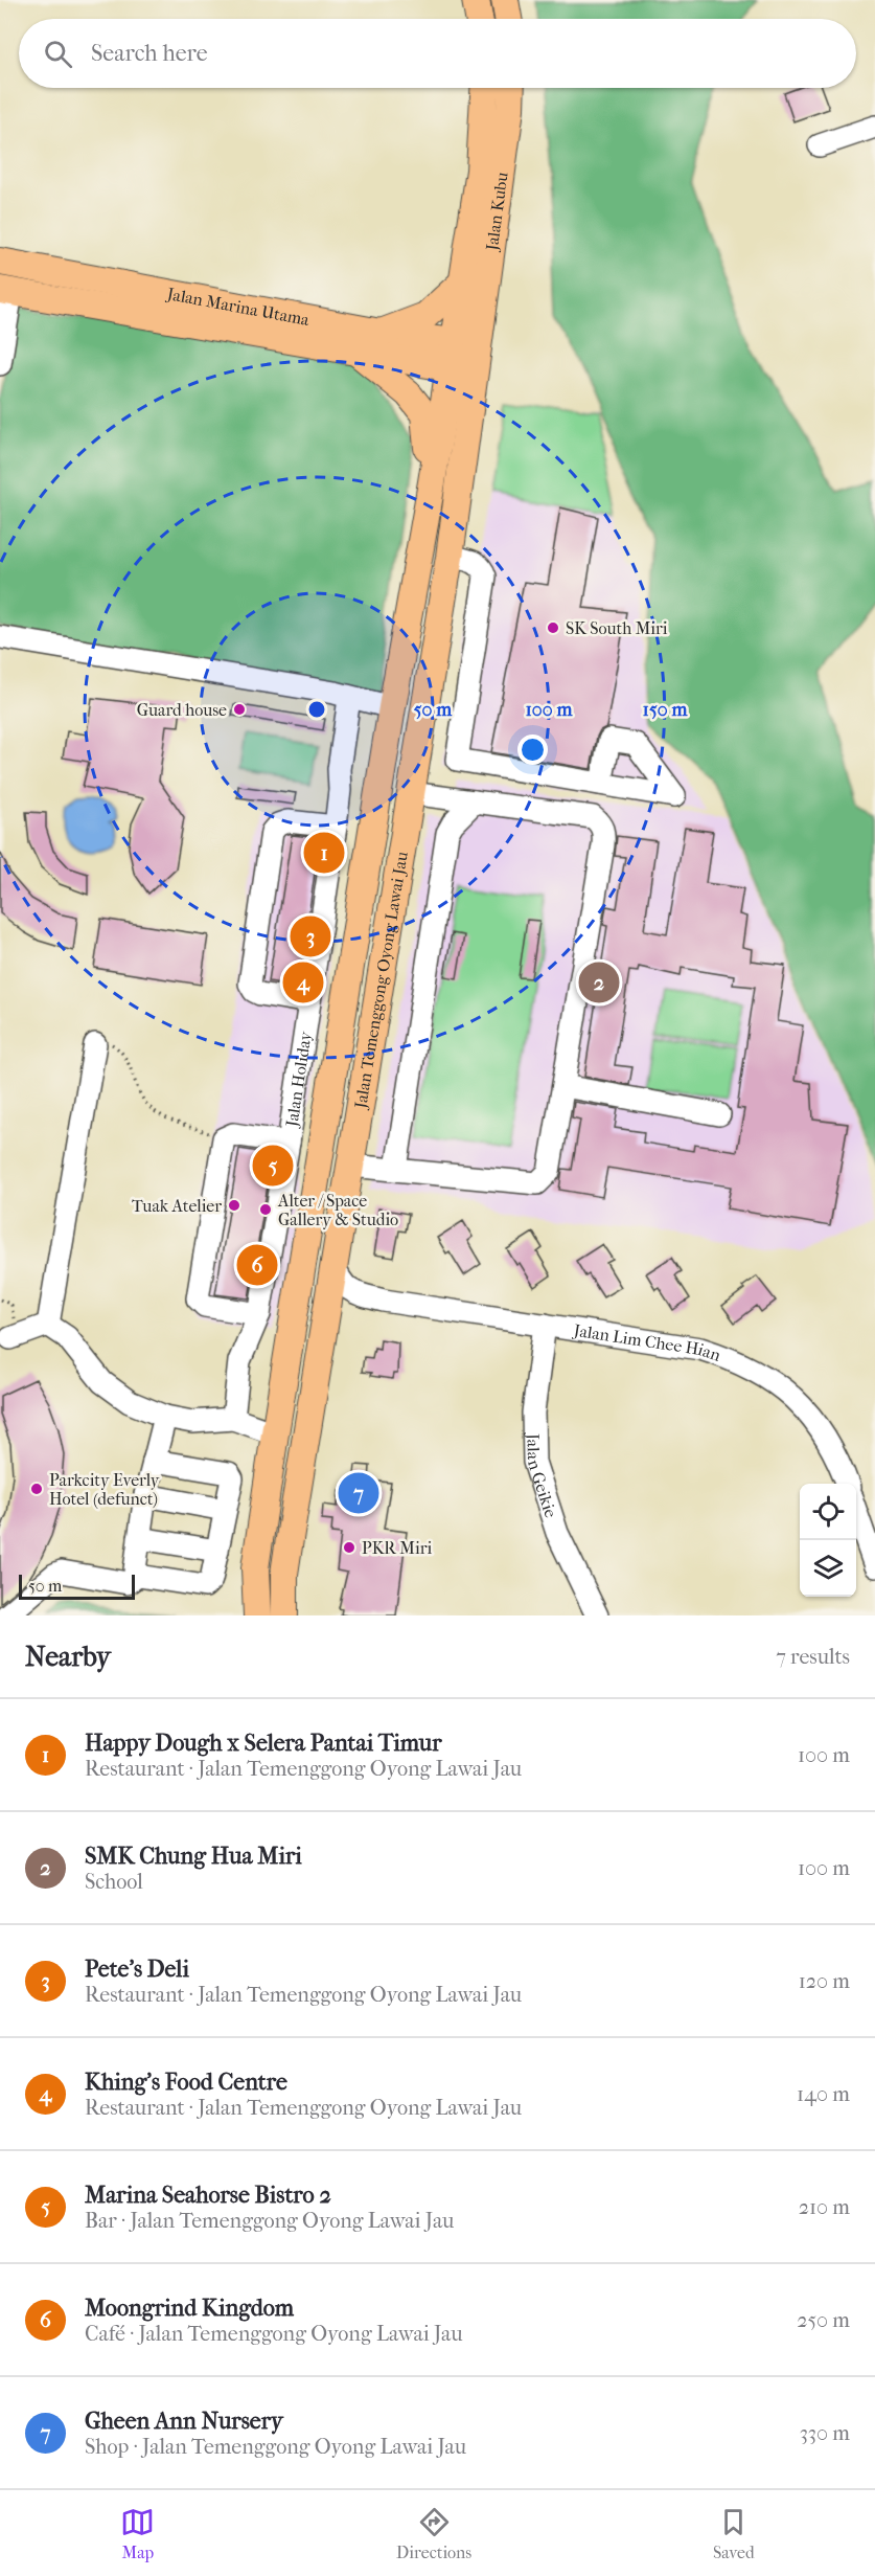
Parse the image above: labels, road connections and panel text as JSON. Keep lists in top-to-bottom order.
{
  "streets": {
    "main road": ["Jalan Kubu", "Jalan Marina Utama", "Jalan Temenggong Oyong Lawai Jau"],
    "street": ["Jalan Holiday", "Jalan Lim Chee Hian", "Jalan Geikie"]
  },
  "crossings": [
    ["Jalan Kubu", "Jalan Marina Utama"],
    ["Jalan Kubu", "Jalan Temenggong Oyong Lawai Jau"],
    ["Jalan Marina Utama", "Jalan Temenggong Oyong Lawai Jau"],
    ["Jalan Temenggong Oyong Lawai Jau", "Jalan Lim Chee Hian"],
    ["Jalan Lim Chee Hian", "Jalan Geikie"]
  ],
  "places": [
    "SK South Miri",
    "Guard house",
    "Tuak Atelier",
    "Alter / Space Gallery & Studio",
    "Parkcity Everly Hotel (defunct)",
    "PKR Miri"
  ],
  "scale_bar": "50 m",
  "page": {
    "search": "Search here",
    "pins": [
      "1",
      "3",
      "2",
      "4",
      "5",
      "6",
      "7"
    ],
    "scale": "50 m",
    "heading": ["Nearby", "7 results"],
    "list": [
      {
        "mark": "1",
        "name": "Happy Dough x Selera Pantai Timur",
        "note": "Restaurant · Jalan Temenggong Oyong Lawai Jau",
        "value": "100 m"
      },
      {
        "mark": "2",
        "name": "SMK Chung Hua Miri",
        "note": "School",
        "value": "100 m"
      },
      {
        "mark": "3",
        "name": "Pete's Deli",
        "note": "Restaurant · Jalan Temenggong Oyong Lawai Jau",
        "value": "120 m"
      },
      {
        "mark": "4",
        "name": "Khing's Food Centre",
        "note": "Restaurant · Jalan Temenggong Oyong Lawai Jau",
        "value": "140 m"
      },
      {
        "mark": "5",
        "name": "Marina Seahorse Bistro 2",
        "note": "Bar · Jalan Temenggong Oyong Lawai Jau",
        "value": "210 m"
      },
      {
        "mark": "6",
        "name": "Moongrind Kingdom",
        "note": "Café · Jalan Temenggong Oyong Lawai Jau",
        "value": "250 m"
      },
      {
        "mark": "7",
        "name": "Gheen Ann Nursery",
        "note": "Shop · Jalan Temenggong Oyong Lawai Jau",
        "value": "330 m"
      }
    ],
    "nav": ["Map", "Directions", "Saved"]
  },
  "rings": ["50 m", "100 m", "150 m"]
}
